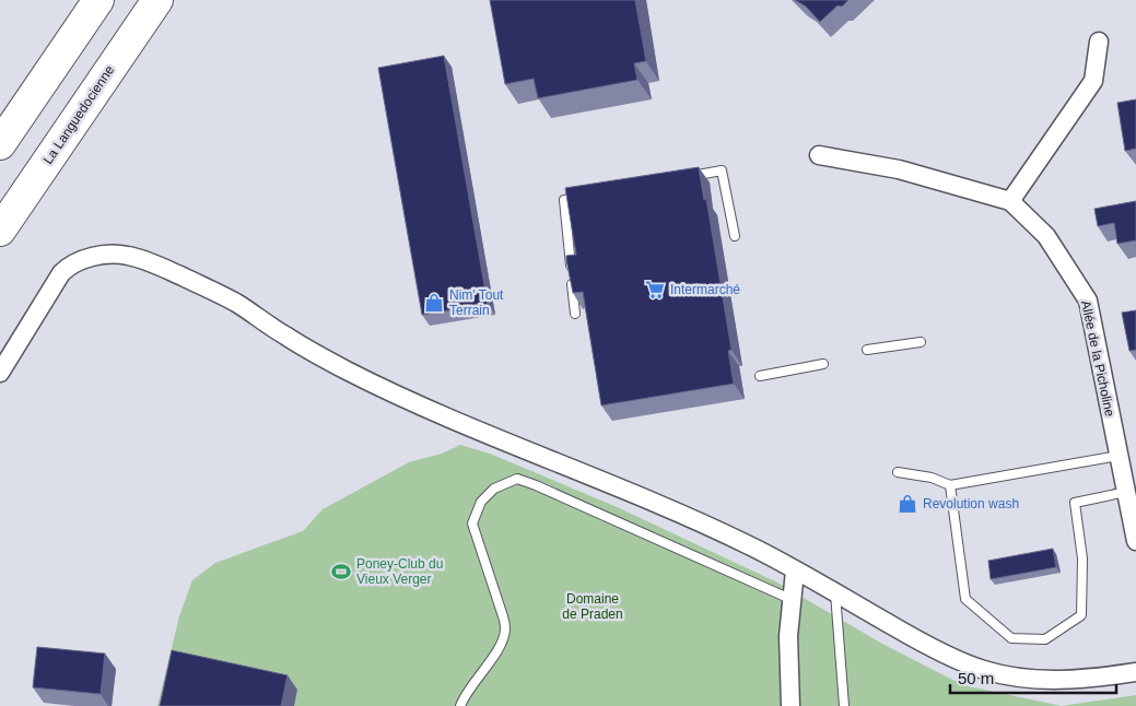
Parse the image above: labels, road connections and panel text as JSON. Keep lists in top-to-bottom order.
{
  "streets": {
    "highway": ["La Languedocienne"],
    "street": ["Allée de la Picholine"]
  },
  "parks": ["Domaine de Praden"],
  "places": {
    "supermarket": ["Intermarché"],
    "shop": ["Nim' Tout Terrain", "Revolution wash"],
    "sports": ["Poney-Club du Vieux Verger"]
  },
  "scale_bar": "50 m"
}
